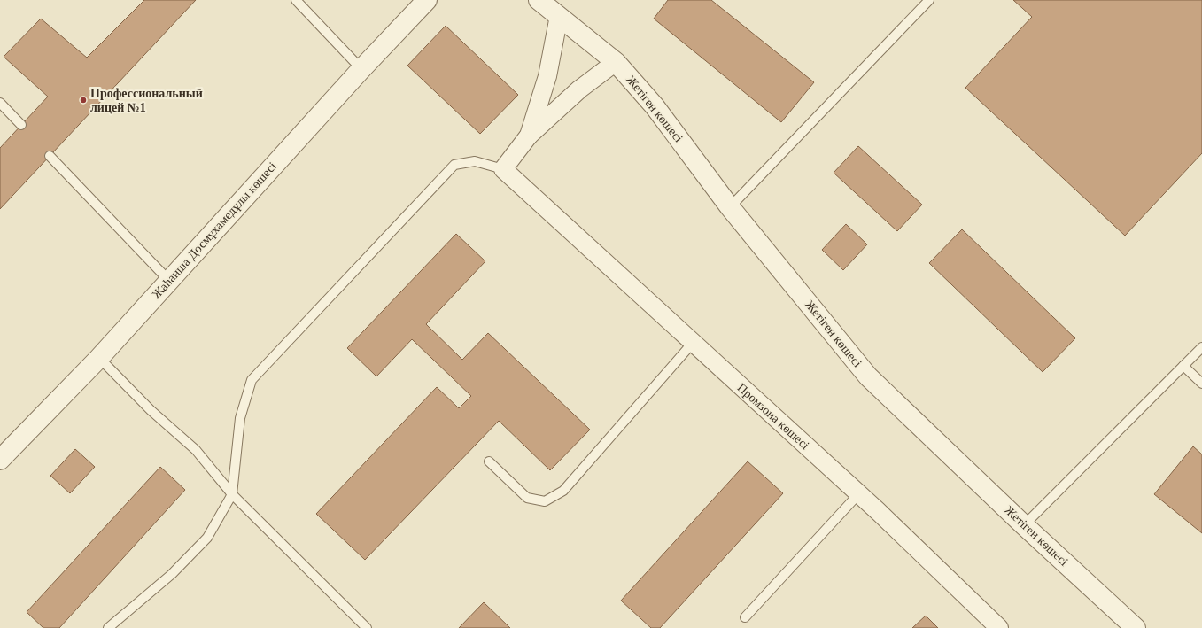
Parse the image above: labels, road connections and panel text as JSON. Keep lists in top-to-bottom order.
{
  "streets": {
    "street": ["Жетіген көшесі", "Жаһанша Досмұхамедұлы көшесі", "Промзона көшесі"]
  },
  "places": ["Профессиональный лицей №1"]
}
